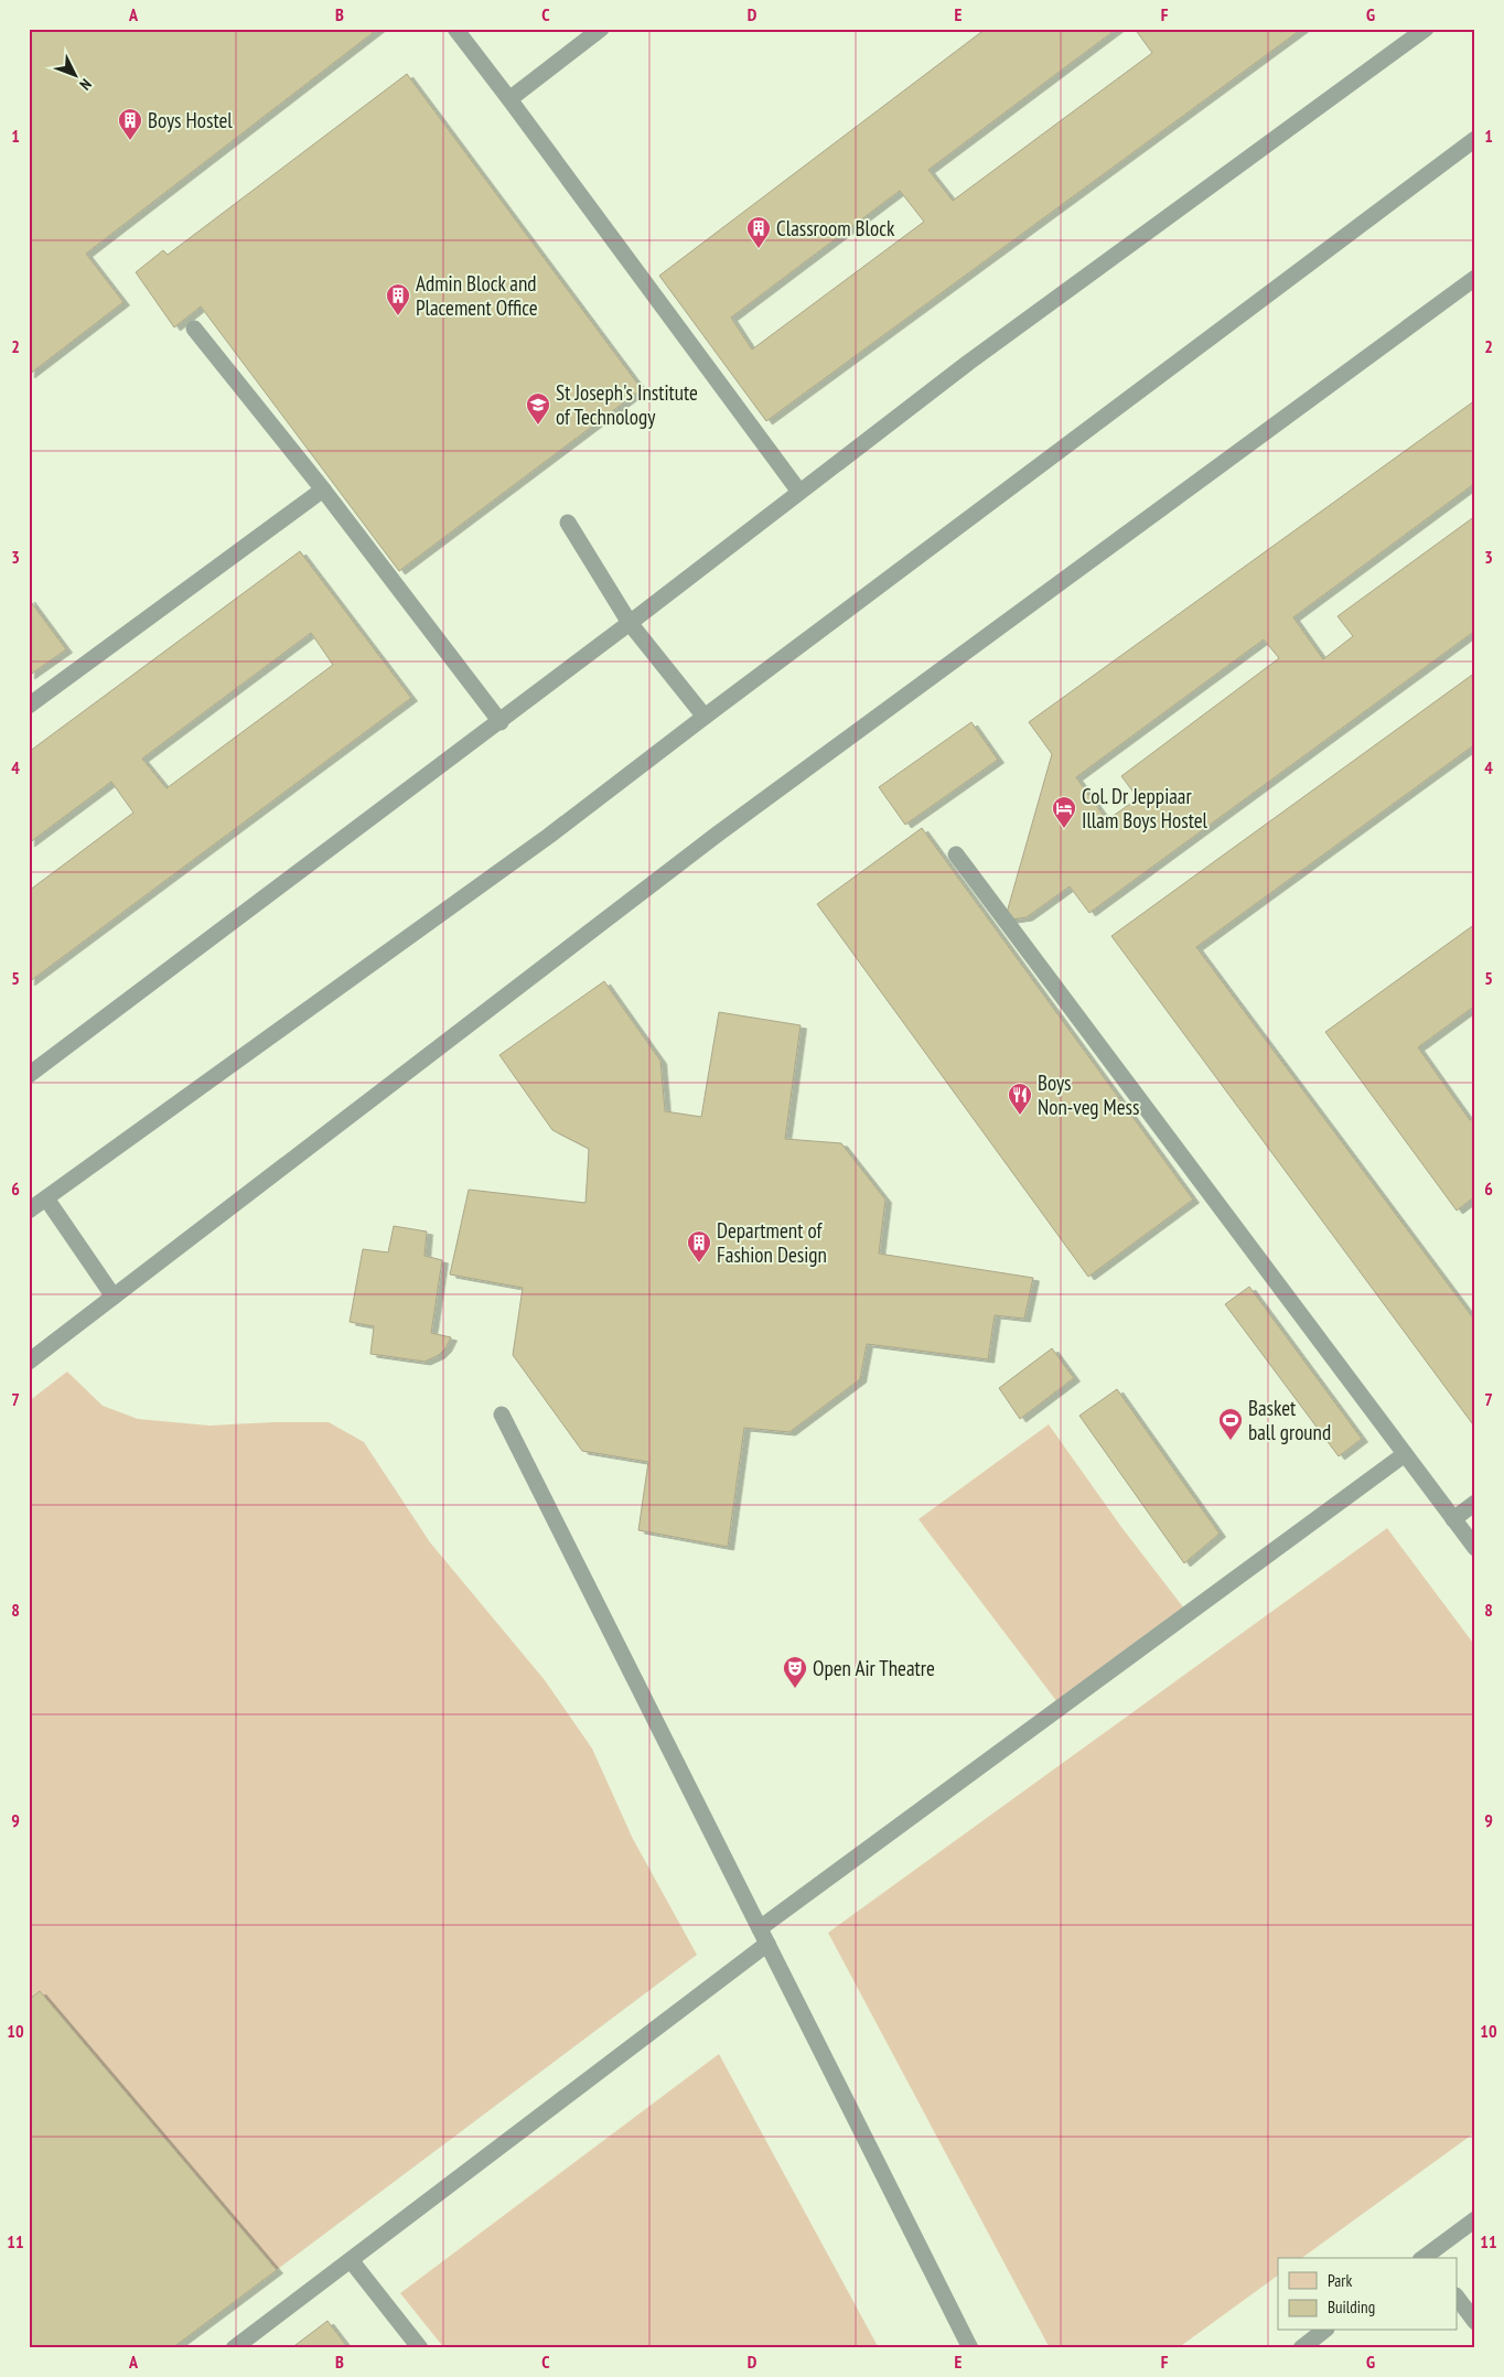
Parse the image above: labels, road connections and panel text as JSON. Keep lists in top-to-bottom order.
{
  "places": {
    "building": [
      "Boys Hostel",
      "Classroom Block",
      "Admin Block and Placement Office",
      "Department of Fashion Design"
    ],
    "school or university": ["St Joseph's Institute of Technology"],
    "hotel": ["Col. Dr Jeppiaar Illam Boys Hostel"],
    "restaurant": ["Boys Non-veg Mess"],
    "sports": ["Basket ball ground"],
    "theatre": ["Open Air Theatre"]
  },
  "legend": ["Park", "Building"],
  "north": "bottom right",
  "grid": {
    "columns": [
      "A",
      "B",
      "C",
      "D",
      "E",
      "F",
      "G"
    ],
    "rows": [
      "1",
      "2",
      "3",
      "4",
      "5",
      "6",
      "7",
      "8",
      "9",
      "10",
      "11"
    ]
  }
}
